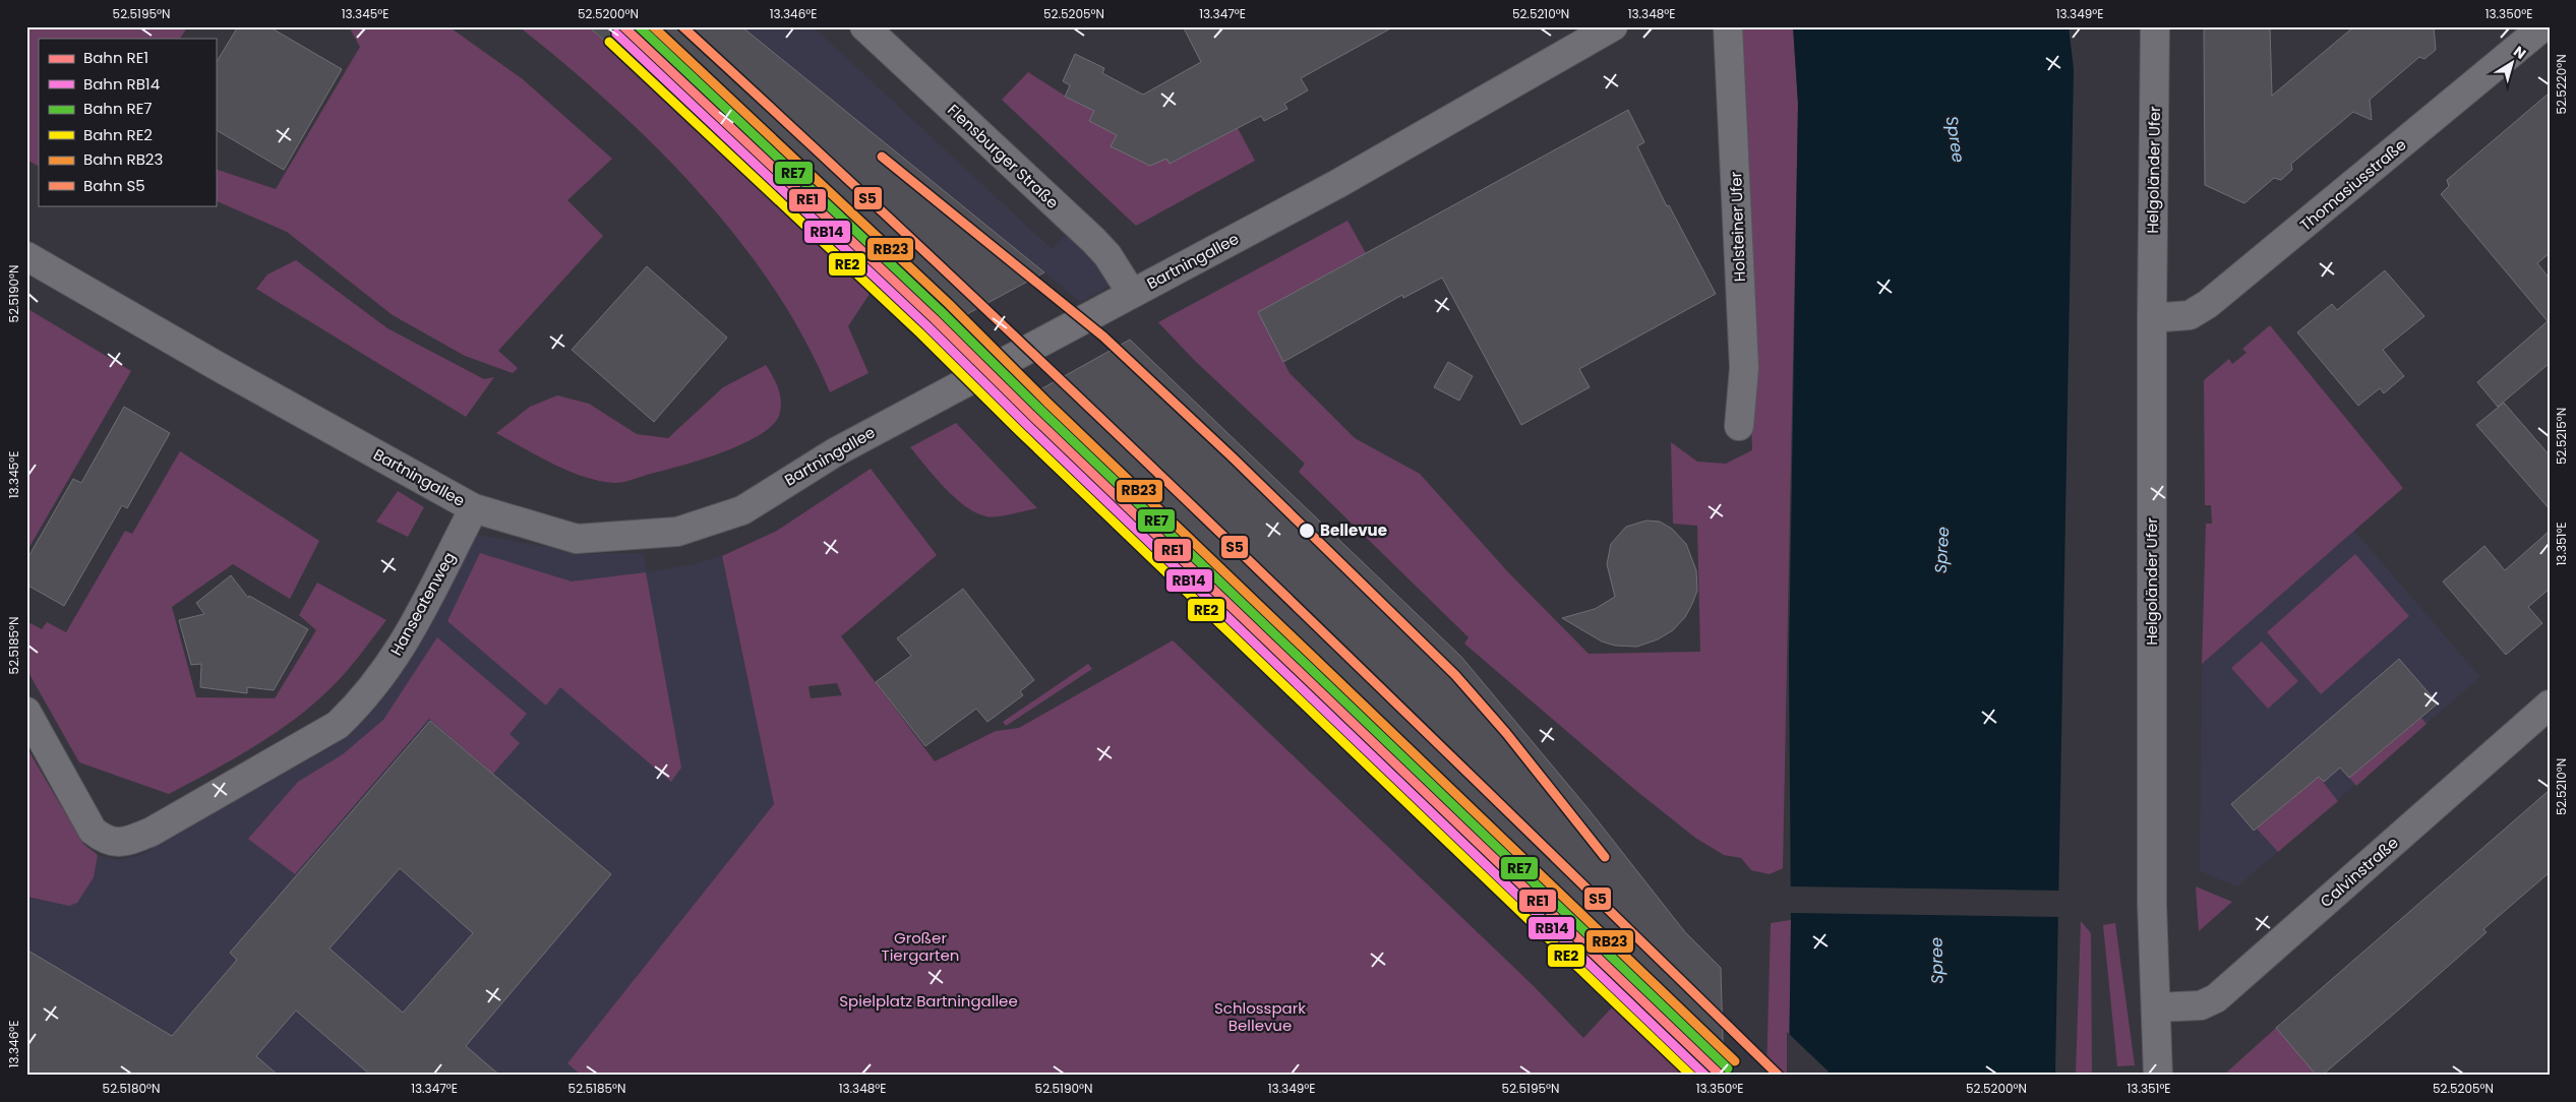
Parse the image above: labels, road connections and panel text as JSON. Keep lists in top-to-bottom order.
{
  "streets": {
    "street": [
      "Flensburger Straße",
      "Helgoländer Ufer",
      "Thomasiusstraße",
      "Holsteiner Ufer",
      "Bartningallee",
      "Hanseatenweg",
      "Calvinstraße"
    ]
  },
  "crossings": [
    ["Flensburger Straße", "Bartningallee"],
    ["Helgoländer Ufer", "Thomasiusstraße"],
    ["Helgoländer Ufer", "Calvinstraße"],
    ["Bartningallee", "Hanseatenweg"]
  ],
  "water": ["Spree"],
  "parks": ["Großer Tiergarten", "Spielplatz Bartningallee", "Schlosspark Bellevue"],
  "places": ["Bellevue"],
  "lines": [
    "rail line RE1",
    "rail line RE7",
    "rail line RB23",
    "rail line S5",
    "rail line RB14",
    "rail line RE2"
  ],
  "legend": [
    "Bahn RE1",
    "Bahn RB14",
    "Bahn RE7",
    "Bahn RE2",
    "Bahn RB23",
    "Bahn S5"
  ],
  "north": "top right",
  "coordinates": [
    "52.5195°N",
    "13.345°E",
    "52.5200°N",
    "13.346°E",
    "52.5205°N",
    "13.347°E",
    "52.5210°N",
    "13.348°E",
    "13.349°E",
    "13.350°E",
    "52.5220°N",
    "52.5190°N",
    "52.5215°N",
    "13.351°E",
    "52.5185°N",
    "52.5180°N"
  ]
}
